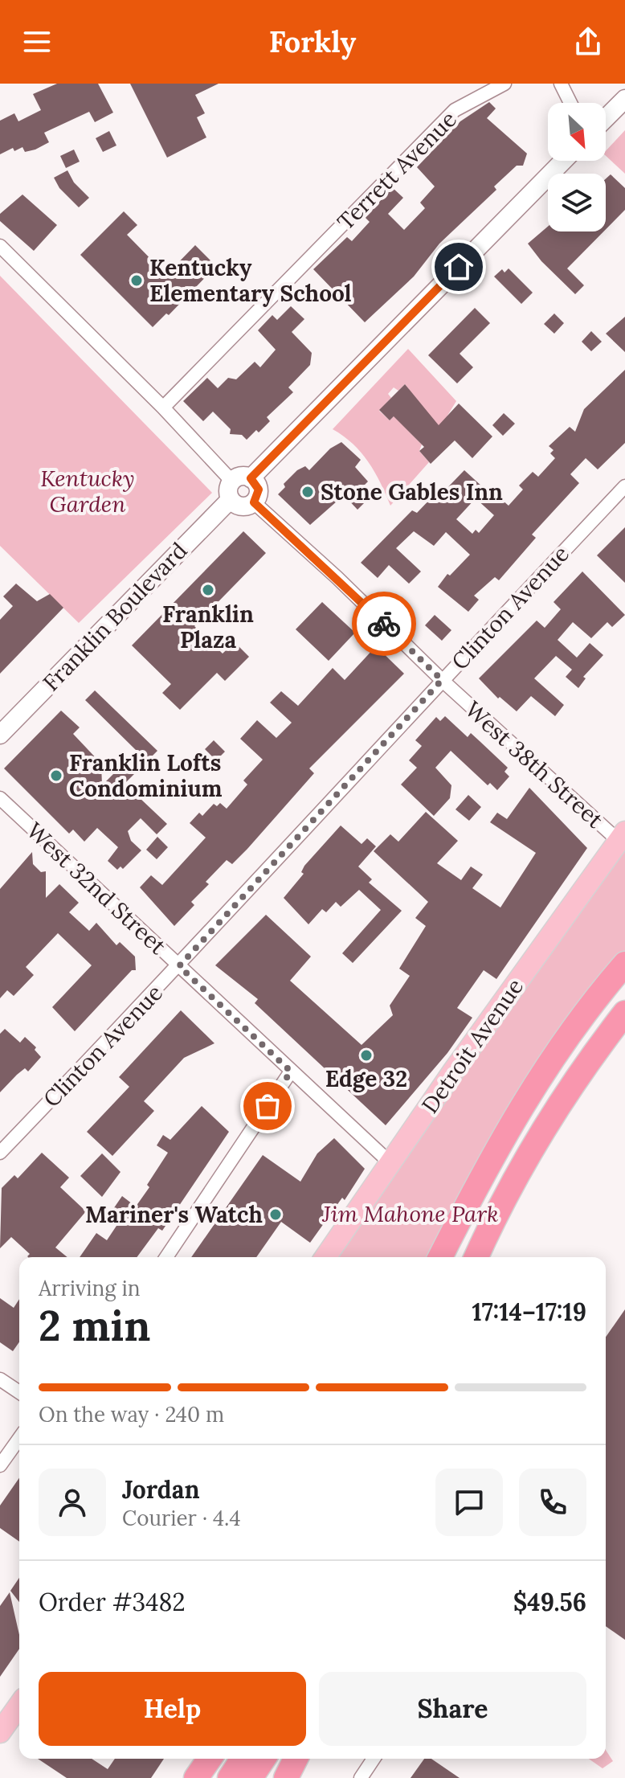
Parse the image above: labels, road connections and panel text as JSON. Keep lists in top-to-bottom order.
{
  "streets": {
    "main road": ["Detroit Avenue"],
    "street": [
      "Terrett Avenue",
      "Clinton Avenue",
      "Franklin Boulevard",
      "West 38th Street",
      "West 32nd Street"
    ]
  },
  "crossings": [
    ["Clinton Avenue", "West 38th Street"],
    ["Clinton Avenue", "West 32nd Street"],
    ["Franklin Boulevard", "West 38th Street"],
    ["West 38th Street", "Detroit Avenue"],
    ["West 32nd Street", "Detroit Avenue"]
  ],
  "parks": ["Kentucky Garden", "Jim Mahone Park"],
  "places": [
    "Kentucky Elementary School",
    "Stone Gables Inn",
    "Franklin Plaza",
    "Franklin Lofts Condominium",
    "Edge 32",
    "Mariner's Watch"
  ],
  "north": "bottom right",
  "page": {
    "header": "Forkly",
    "heading": ["2 min", "Arriving in", "17:14–17:19"],
    "panel": [
      "Jordan",
      "Courier · 4.4",
      "Order #3482",
      "$49.56"
    ],
    "bar": "On the way · 240 m",
    "buttons": ["Help", "Share"]
  }
}
